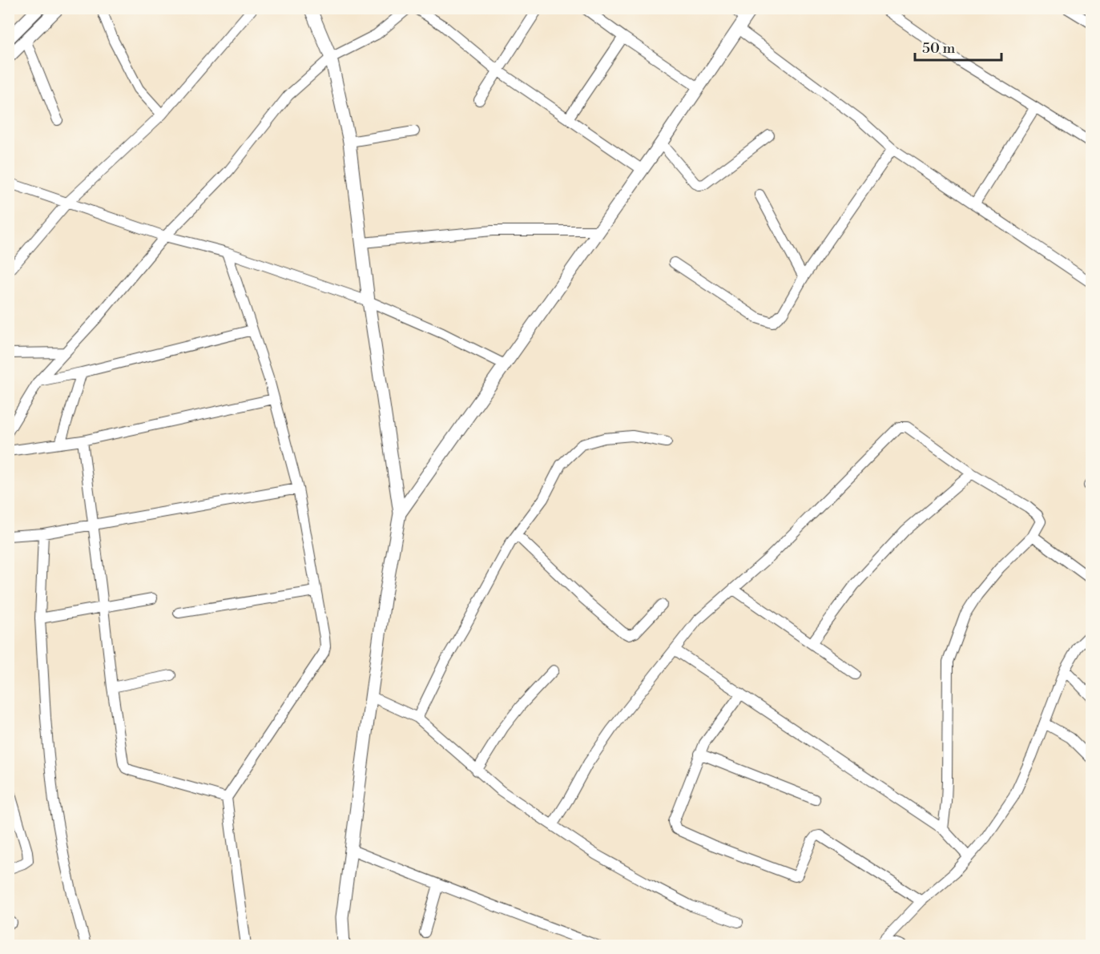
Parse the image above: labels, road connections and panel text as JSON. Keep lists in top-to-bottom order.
{
  "scale_bar": "50 m"
}
